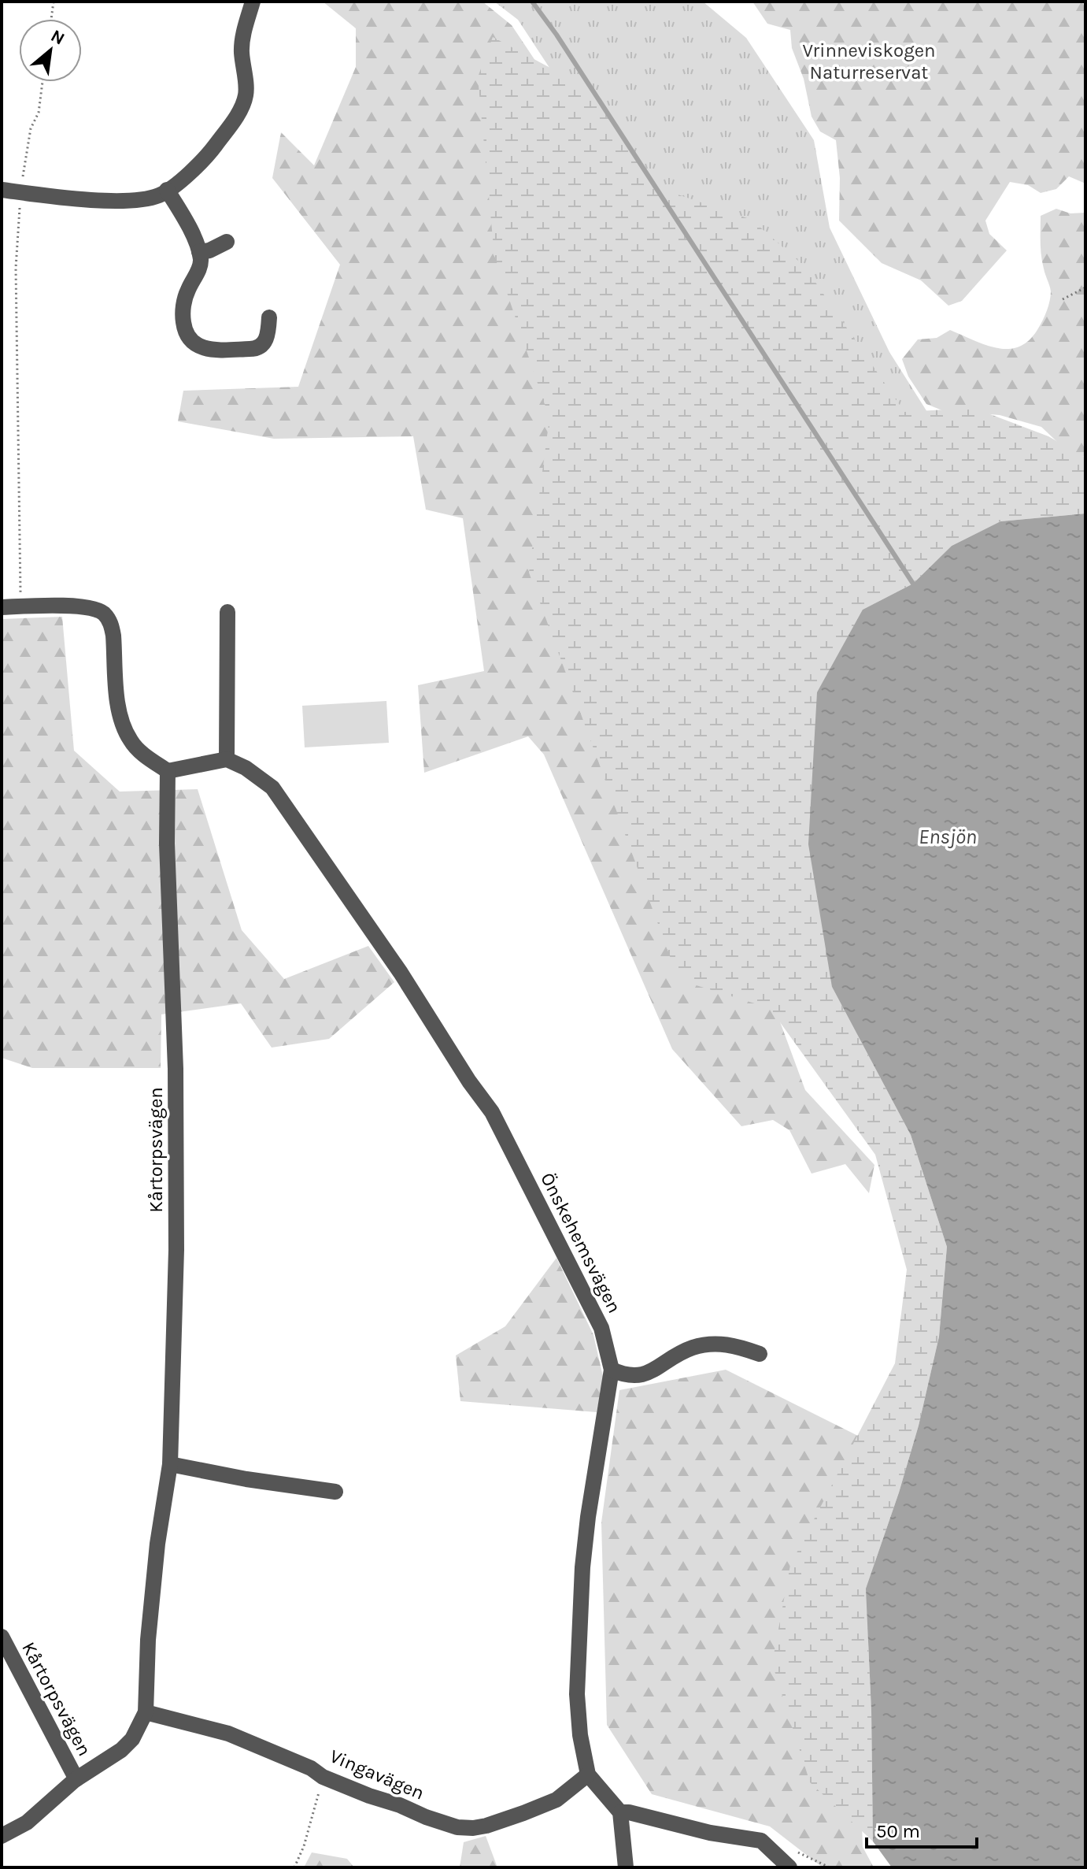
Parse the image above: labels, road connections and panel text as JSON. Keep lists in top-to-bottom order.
{
  "streets": {
    "street": ["Kårtorpsvägen", "Önskehemsvägen", "Vingavägen"]
  },
  "crossings": [
    ["Kårtorpsvägen", "Vingavägen"],
    ["Önskehemsvägen", "Vingavägen"]
  ],
  "water": ["Ensjön"],
  "parks": ["Vrinneviskogen Naturreservat"],
  "scale_bar": "50 m",
  "north": "top right"
}
